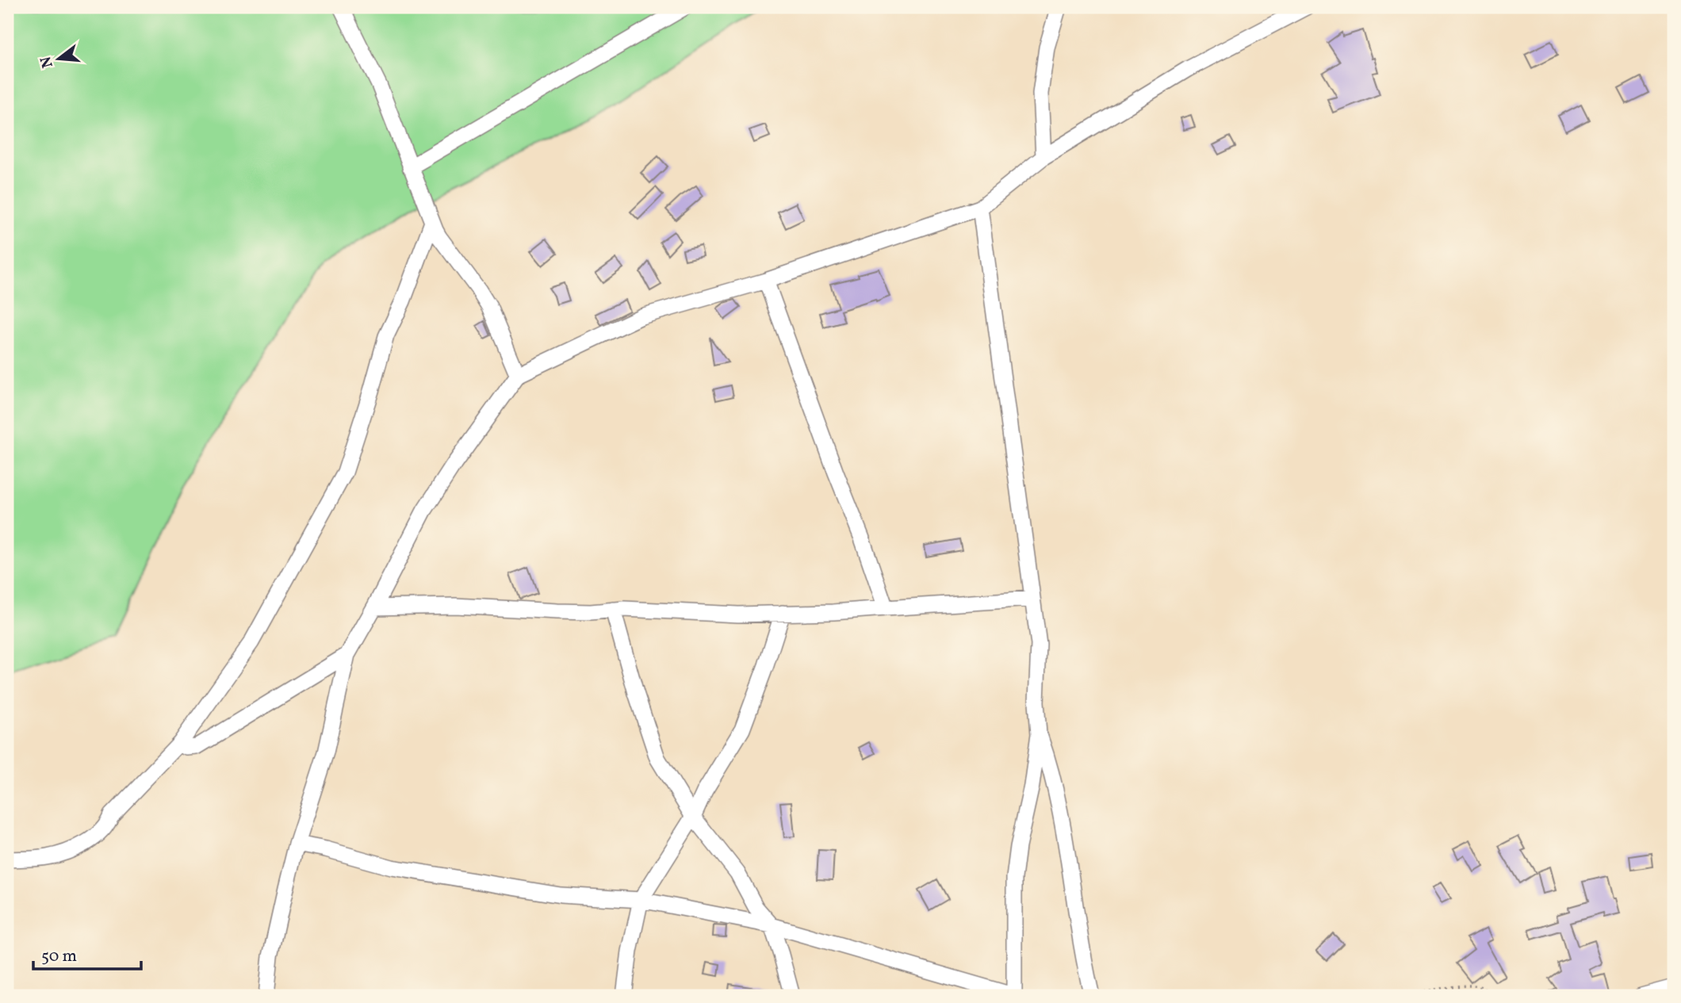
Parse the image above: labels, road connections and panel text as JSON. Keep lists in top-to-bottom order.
{
  "scale_bar": "50 m",
  "north": "left"
}
